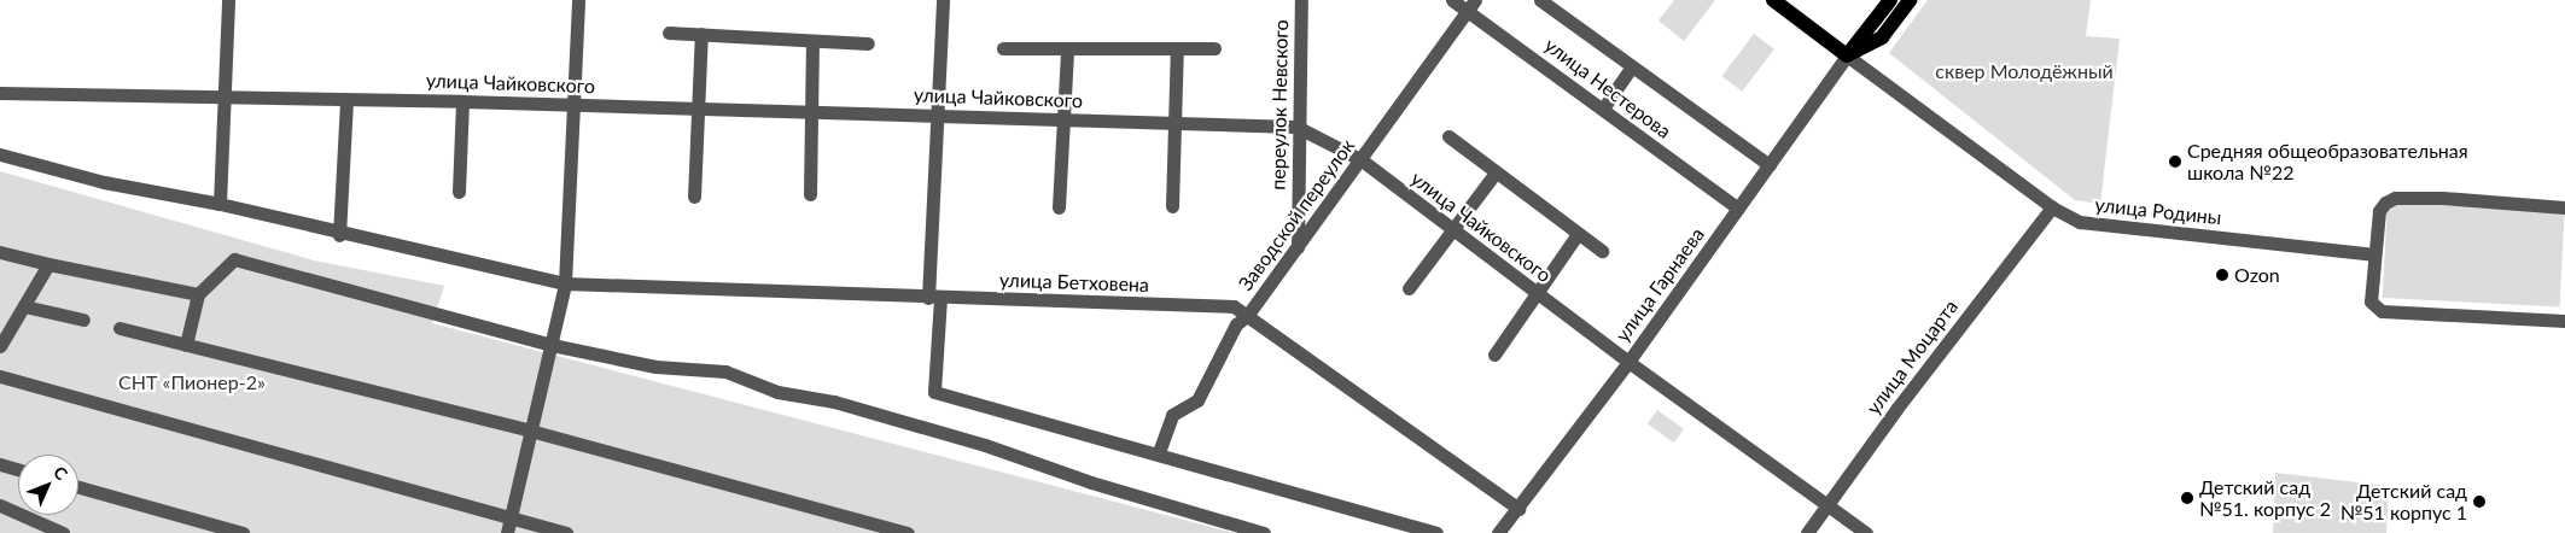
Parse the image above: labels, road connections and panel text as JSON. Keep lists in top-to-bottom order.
{
  "streets": {
    "main road": ["улица Гарнаева"],
    "street": [
      "улица Чайковского",
      "улица Нестерова",
      "переулок Невского",
      "улица Родины",
      "Заводской переулок",
      "улица Бетховена",
      "улица Моцарта"
    ]
  },
  "crossings": [
    ["улица Чайковского", "переулок Невского"],
    ["улица Чайковского", "Заводской переулок"],
    ["улица Чайковского", "улица Гарнаева"],
    ["улица Чайковского", "улица Моцарта"],
    ["улица Нестерова", "Заводской переулок"],
    ["улица Нестерова", "улица Гарнаева"],
    ["переулок Невского", "Заводской переулок"],
    ["улица Родины", "улица Гарнаева"],
    ["улица Родины", "улица Моцарта"],
    ["Заводской переулок", "улица Бетховена"],
    ["улица Бетховена", "улица Гарнаева"]
  ],
  "parks": ["сквер Молодёжный", "СНТ «Пионер-2»"],
  "places": [
    "Средняя общеобразовательная школа №22",
    "Ozon",
    "Детский сад №51. корпус 2",
    "Детский сад №51 корпус 1"
  ],
  "north": "top right"
}
